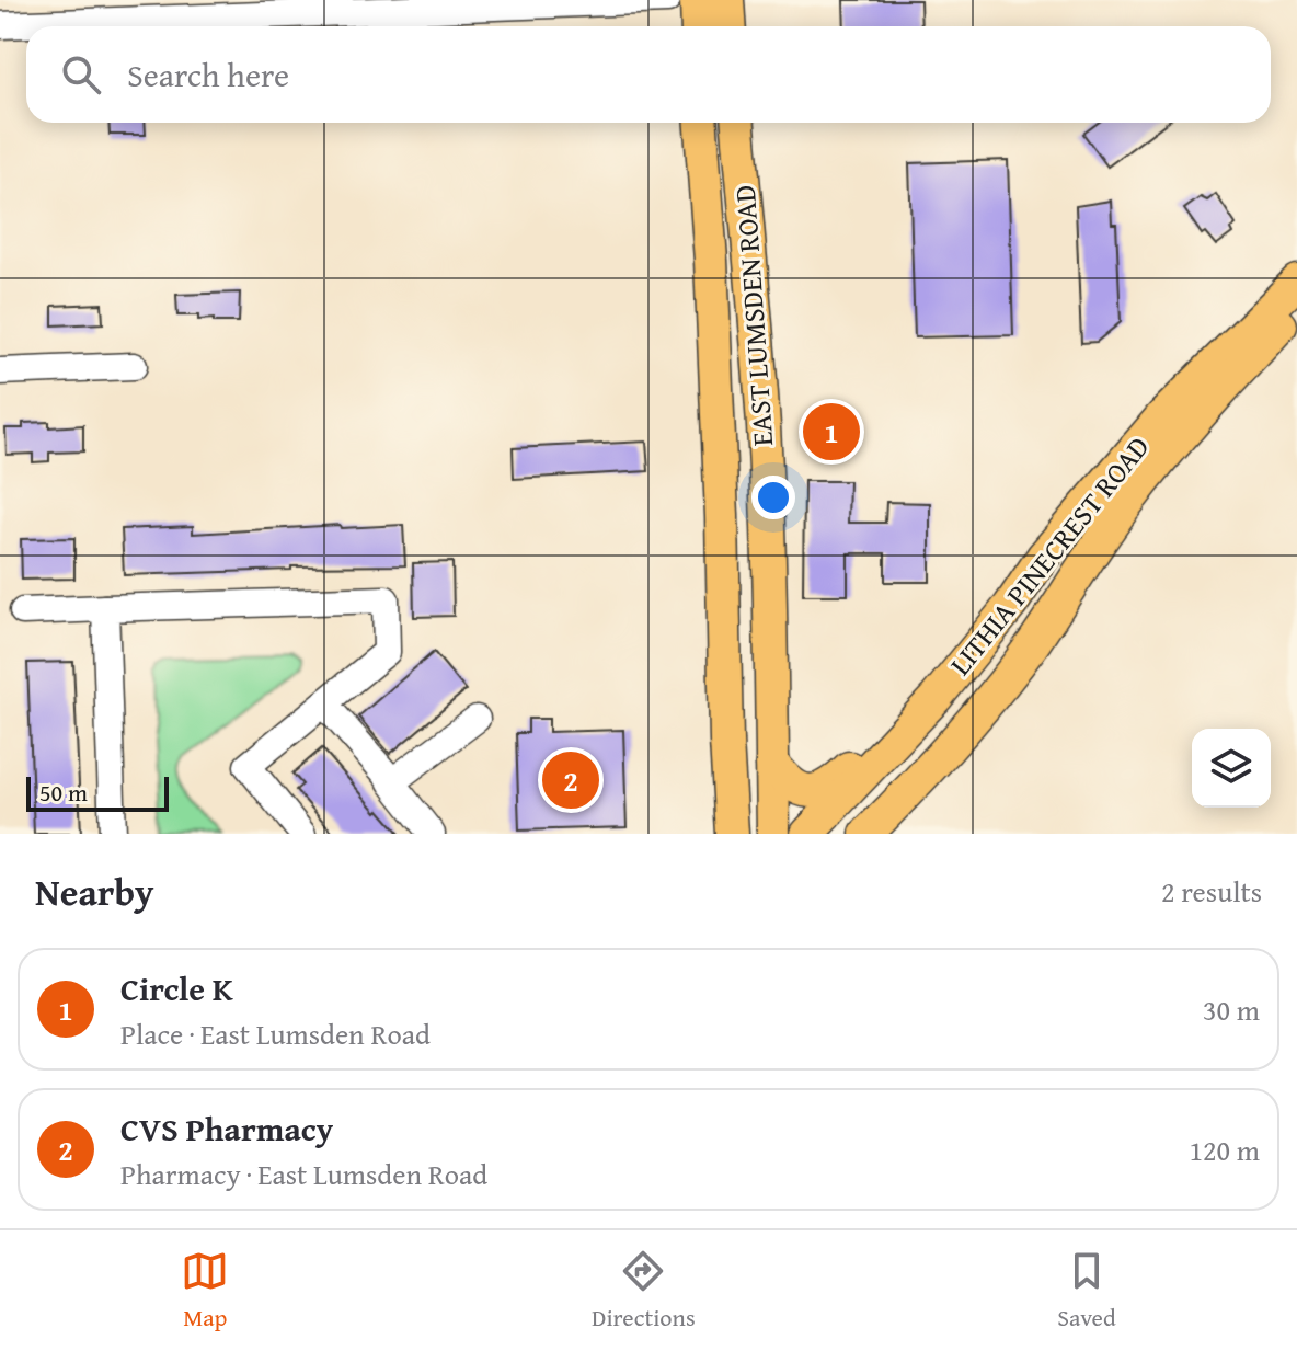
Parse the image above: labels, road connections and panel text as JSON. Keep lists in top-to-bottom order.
{
  "streets": {
    "main road": ["EAST LUMSDEN ROAD", "LITHIA PINECREST ROAD"]
  },
  "scale_bar": "50 m",
  "page": {
    "search": "Search here",
    "pins": ["1", "2"],
    "scale": "50 m",
    "heading": ["Nearby", "2 results"],
    "list": [
      {
        "mark": "1",
        "name": "Circle K",
        "note": "Place · East Lumsden Road",
        "value": "30 m"
      },
      {
        "mark": "2",
        "name": "CVS Pharmacy",
        "note": "Pharmacy · East Lumsden Road",
        "value": "120 m"
      }
    ],
    "nav": ["Map", "Directions", "Saved"]
  }
}
